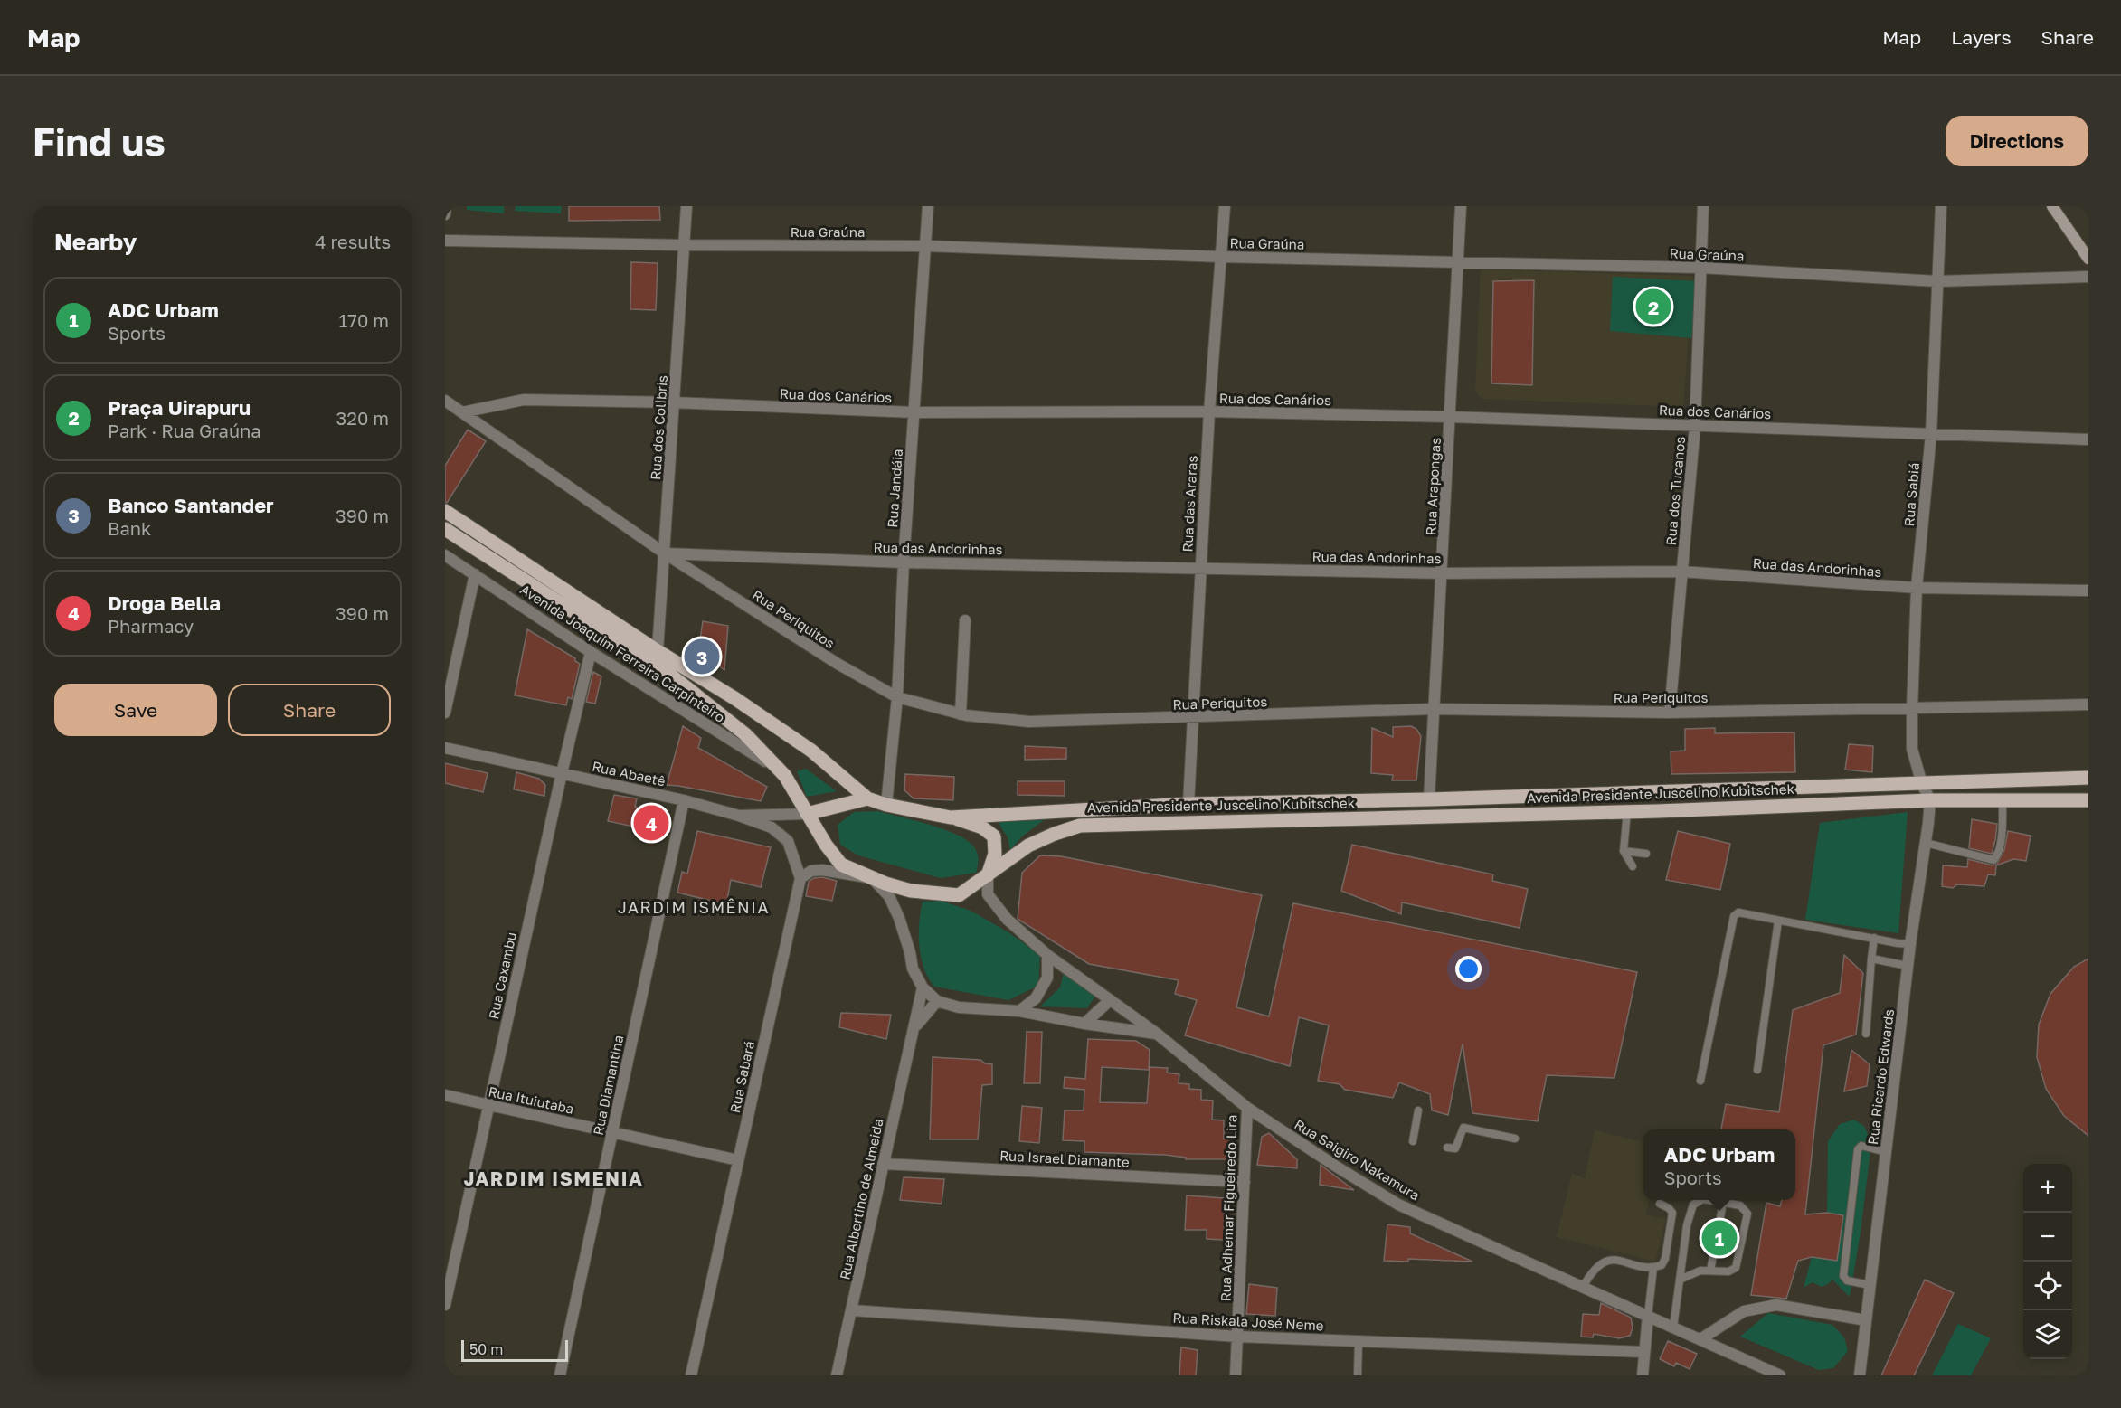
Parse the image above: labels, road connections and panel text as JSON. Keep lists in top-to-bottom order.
{
  "streets": {
    "main road": ["Avenida Presidente Juscelino Kubitschek"],
    "street": [
      "Rua Graúna",
      "Rua dos Canários",
      "Rua dos Colibris",
      "Rua Arapongas",
      "Rua Jandáia",
      "Rua dos Tucanos",
      "Rua Sabiá",
      "Rua das Araras",
      "Rua das Andorinhas",
      "Rua Periquitos",
      "Avenida Joaquim Ferreira Carpinteiro",
      "Rua Abaetê",
      "Rua Caxambu",
      "Rua Sabará",
      "Rua Ricardo Edwards",
      "Rua Diamantina",
      "Rua Ituiutaba",
      "Rua Israel Diamante",
      "Rua Saigiro Nakamura",
      "Rua Albertino de Almeida",
      "Rua Adhemar Figueiredo Lira",
      "Rua Riskala José Neme"
    ]
  },
  "crossings": [
    ["Rua Graúna", "Rua dos Colibris"],
    ["Rua Graúna", "Rua Arapongas"],
    ["Rua Graúna", "Rua Jandáia"],
    ["Rua Graúna", "Rua dos Tucanos"],
    ["Rua Graúna", "Rua Sabiá"],
    ["Rua Graúna", "Rua das Araras"],
    ["Rua dos Canários", "Rua dos Colibris"],
    ["Rua dos Canários", "Rua Arapongas"],
    ["Rua dos Canários", "Rua Jandáia"],
    ["Rua dos Canários", "Rua dos Tucanos"],
    ["Rua dos Canários", "Rua Sabiá"],
    ["Rua dos Canários", "Rua das Araras"],
    ["Rua dos Canários", "Rua Periquitos"],
    ["Rua dos Colibris", "Rua das Andorinhas"],
    ["Rua dos Colibris", "Rua Periquitos"],
    ["Rua dos Colibris", "Avenida Presidente Juscelino Kubitschek"],
    ["Rua Arapongas", "Rua das Andorinhas"],
    ["Rua Arapongas", "Rua Periquitos"],
    ["Rua Arapongas", "Avenida Presidente Juscelino Kubitschek"],
    ["Rua Jandáia", "Rua das Andorinhas"],
    ["Rua Jandáia", "Rua Periquitos"],
    ["Rua Jandáia", "Avenida Presidente Juscelino Kubitschek"],
    ["Rua dos Tucanos", "Rua das Andorinhas"],
    ["Rua dos Tucanos", "Rua Periquitos"],
    ["Rua Sabiá", "Rua das Andorinhas"],
    ["Rua Sabiá", "Rua Periquitos"],
    ["Rua Sabiá", "Avenida Presidente Juscelino Kubitschek"],
    ["Rua das Araras", "Rua das Andorinhas"],
    ["Rua das Araras", "Rua Periquitos"],
    ["Rua das Araras", "Avenida Presidente Juscelino Kubitschek"],
    ["Rua das Andorinhas", "Rua Periquitos"],
    ["Avenida Joaquim Ferreira Carpinteiro", "Avenida Presidente Juscelino Kubitschek"],
    ["Avenida Joaquim Ferreira Carpinteiro", "Rua Caxambu"],
    ["Rua Abaetê", "Avenida Presidente Juscelino Kubitschek"],
    ["Rua Abaetê", "Rua Caxambu"],
    ["Rua Abaetê", "Rua Diamantina"],
    ["Avenida Presidente Juscelino Kubitschek", "Rua Ricardo Edwards"],
    ["Avenida Presidente Juscelino Kubitschek", "Rua Saigiro Nakamura"],
    ["Rua Caxambu", "Rua Ituiutaba"],
    ["Rua Sabará", "Rua Ituiutaba"],
    ["Rua Diamantina", "Rua Ituiutaba"],
    ["Rua Israel Diamante", "Rua Albertino de Almeida"],
    ["Rua Israel Diamante", "Rua Adhemar Figueiredo Lira"],
    ["Rua Saigiro Nakamura", "Rua Adhemar Figueiredo Lira"],
    ["Rua Albertino de Almeida", "Rua Riskala José Neme"],
    ["Rua Adhemar Figueiredo Lira", "Rua Riskala José Neme"]
  ],
  "districts": ["JARDIM ISMÊNIA", "JARDIM ISMENIA"],
  "scale_bar": "50 m",
  "page": {
    "header": "Map",
    "nav": ["Map", "Layers", "Share"],
    "buttons": [
      "Directions",
      ["Save", "Share"]
    ],
    "title": "Find us",
    "heading": ["Nearby", "4 results"],
    "list": [
      {
        "mark": "1",
        "name": "ADC Urbam",
        "note": "Sports",
        "value": "170 m"
      },
      {
        "mark": "2",
        "name": "Praça Uirapuru",
        "note": "Park · Rua Graúna",
        "value": "320 m"
      },
      {
        "mark": "3",
        "name": "Banco Santander",
        "note": "Bank",
        "value": "390 m"
      },
      {
        "mark": "4",
        "name": "Droga Bella",
        "note": "Pharmacy",
        "value": "390 m"
      }
    ],
    "pins": [
      "2",
      "3",
      "4",
      "1"
    ],
    "popup": ["ADC Urbam", "Sports"],
    "map_buttons": ["+", "−"],
    "scale": "50 m"
  }
}
